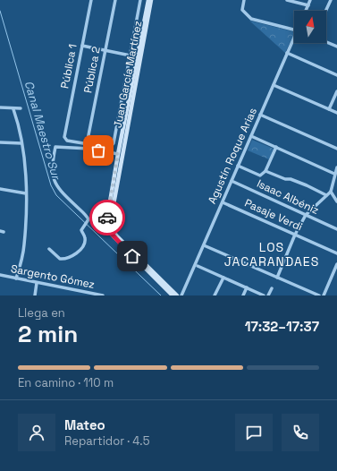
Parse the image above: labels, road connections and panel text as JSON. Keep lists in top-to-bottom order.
{
  "streets": {
    "main road": ["Juan García Martínez"],
    "street": [
      "Pública 1",
      "Pública 2",
      "Agustín Roque Arias",
      "Isaac Albéniz",
      "Pasaje Verdi",
      "Sargento Gómez"
    ]
  },
  "crossings": [
    ["Pública 1", "Pública 2"],
    ["Agustín Roque Arias", "Isaac Albéniz"],
    ["Agustín Roque Arias", "Pasaje Verdi"]
  ],
  "districts": ["LOS JACARANDAES"],
  "water": ["Canal Maestro Sur"],
  "north": "top",
  "page": {
    "heading": ["2 min", "Llega en", "17:32–17:37"],
    "panel": ["Mateo", "Repartidor · 4.5"],
    "bar": "En camino · 110 m"
  }
}
